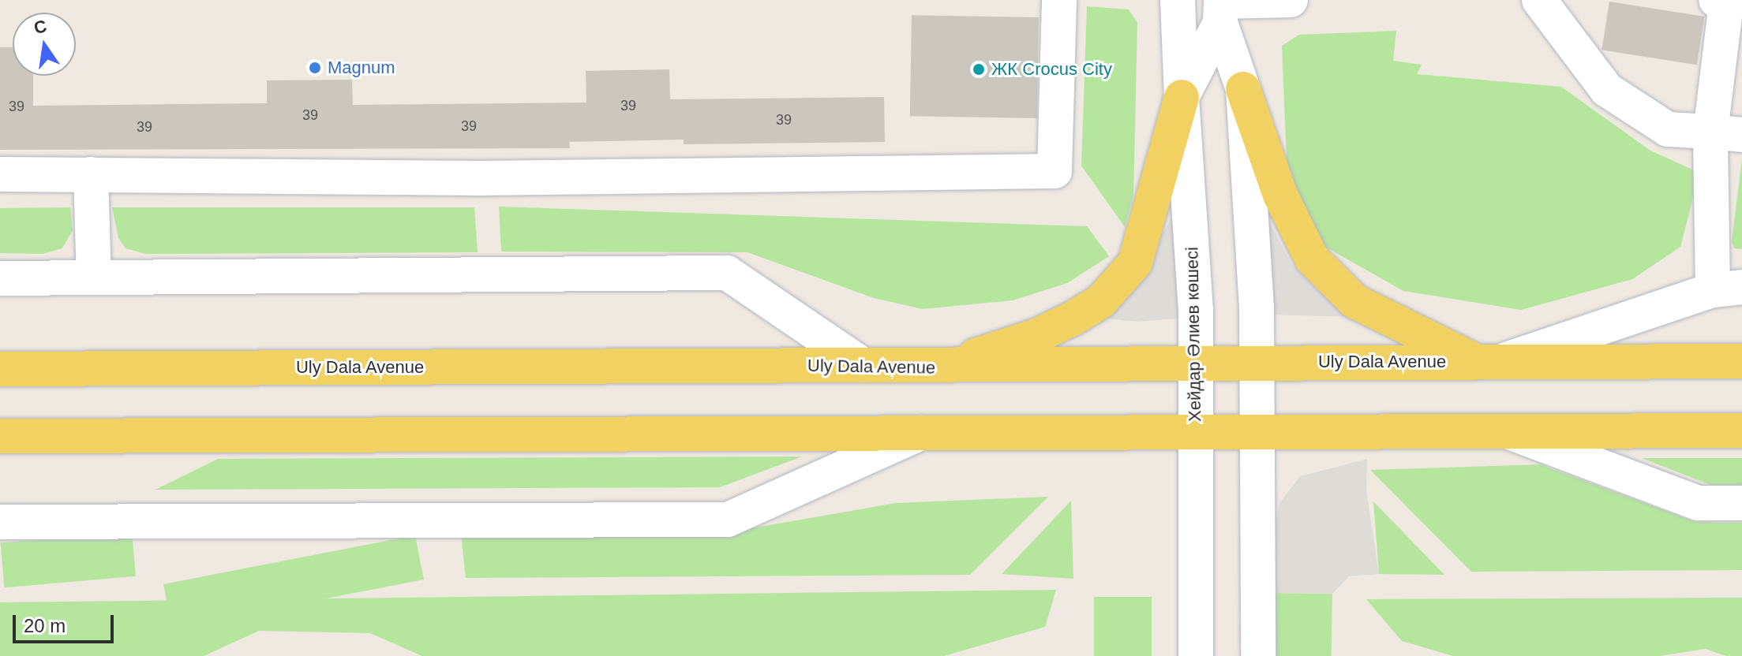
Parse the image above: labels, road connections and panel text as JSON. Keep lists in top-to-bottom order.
{
  "streets": {
    "main road": ["Uly Dala Avenue"],
    "street": ["Хейдар Әлиев көшесі"]
  },
  "crossings": [
    ["Хейдар Әлиев көшесі", "Uly Dala Avenue"]
  ],
  "places": ["Magnum", "ЖК Crocus City"],
  "house_numbers": [
    "39",
    "39",
    "39",
    "39",
    "39",
    "39"
  ],
  "scale_bar": "20 m",
  "north": "top"
}
